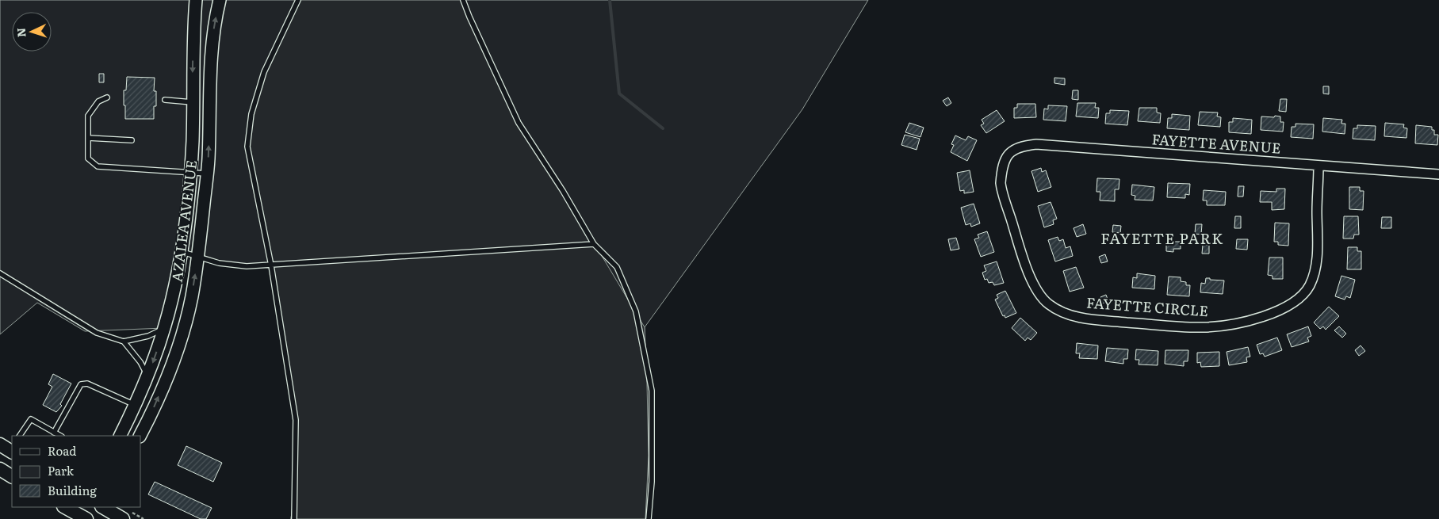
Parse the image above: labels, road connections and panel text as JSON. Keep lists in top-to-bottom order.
{
  "streets": {
    "street": ["FAYETTE AVENUE", "AZALEA AVENUE", "FAYETTE CIRCLE"]
  },
  "crossings": [
    ["FAYETTE AVENUE", "FAYETTE CIRCLE"]
  ],
  "districts": ["FAYETTE PARK"],
  "legend": ["Road", "Park", "Building"],
  "north": "left"
}
